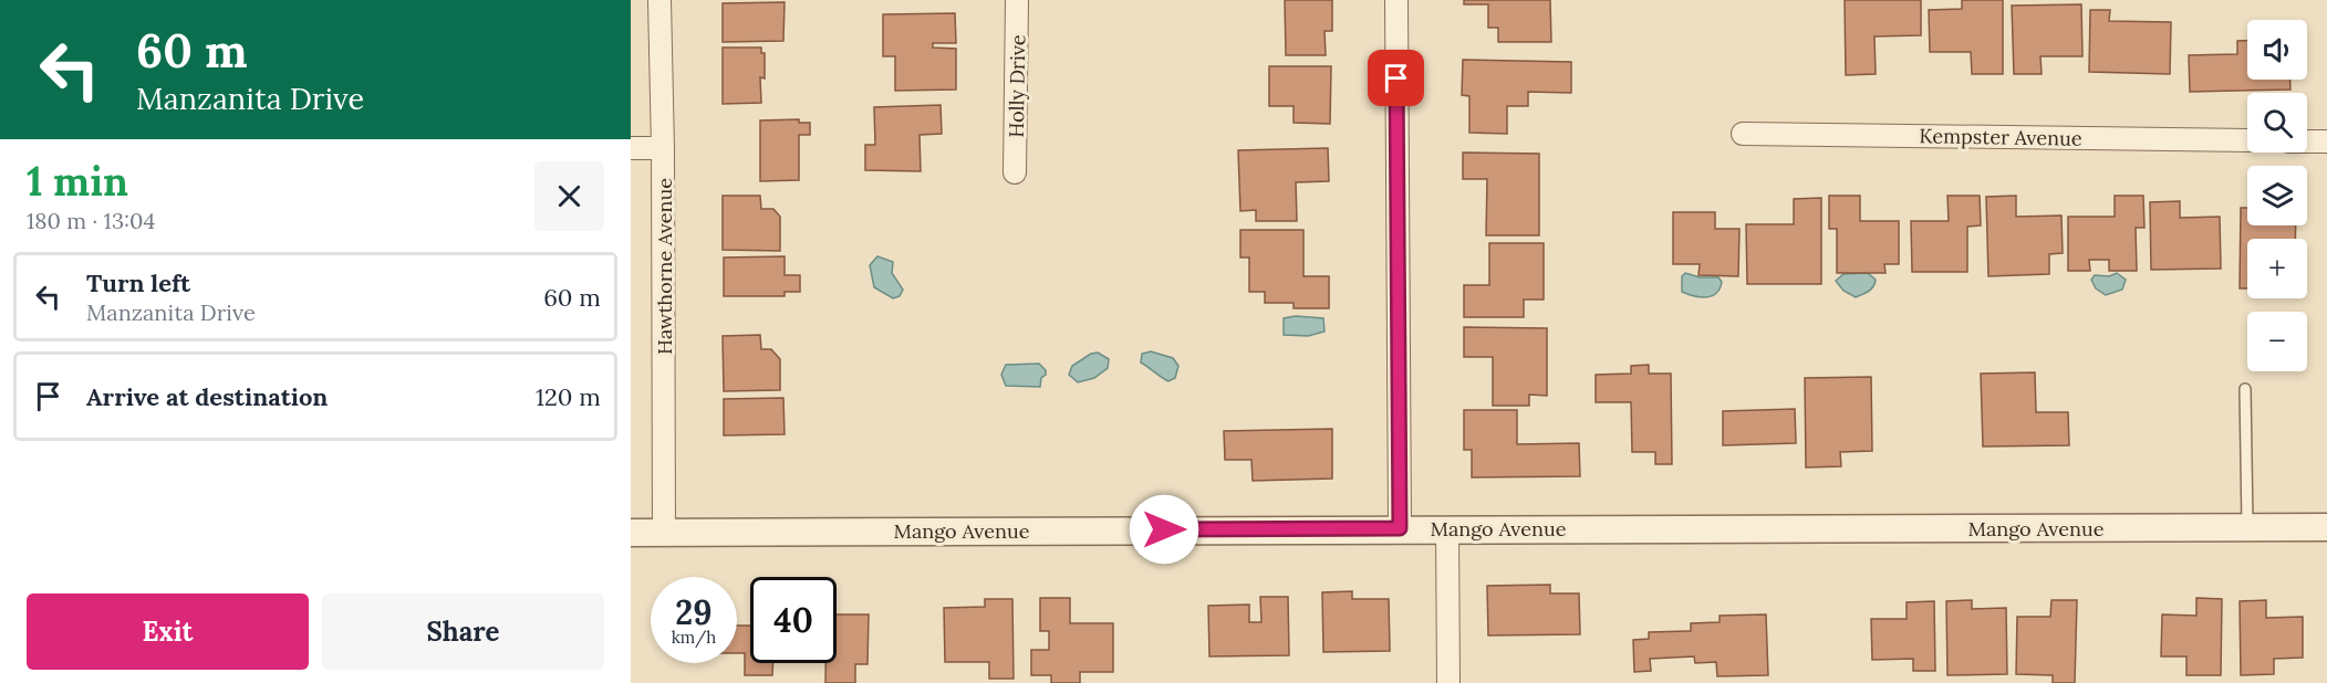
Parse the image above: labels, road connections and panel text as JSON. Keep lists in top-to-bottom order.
{
  "streets": {
    "street": [
      "Holly Drive",
      "Kempster Avenue",
      "Hawthorne Avenue",
      "Mango Avenue"
    ]
  },
  "crossings": [
    ["Hawthorne Avenue", "Mango Avenue"]
  ],
  "page": {
    "turn": ["60 m", "Manzanita Drive"],
    "map_buttons": ["+", "−"],
    "heading": ["1 min", "180 m · 13:04"],
    "list": [
      {
        "name": "Turn left",
        "note": "Manzanita Drive",
        "value": "60 m"
      },
      {
        "name": "Arrive at destination",
        "value": "120 m"
      }
    ],
    "speed": "29 km/h",
    "limit": "40",
    "buttons": ["Exit", "Share"]
  }
}
